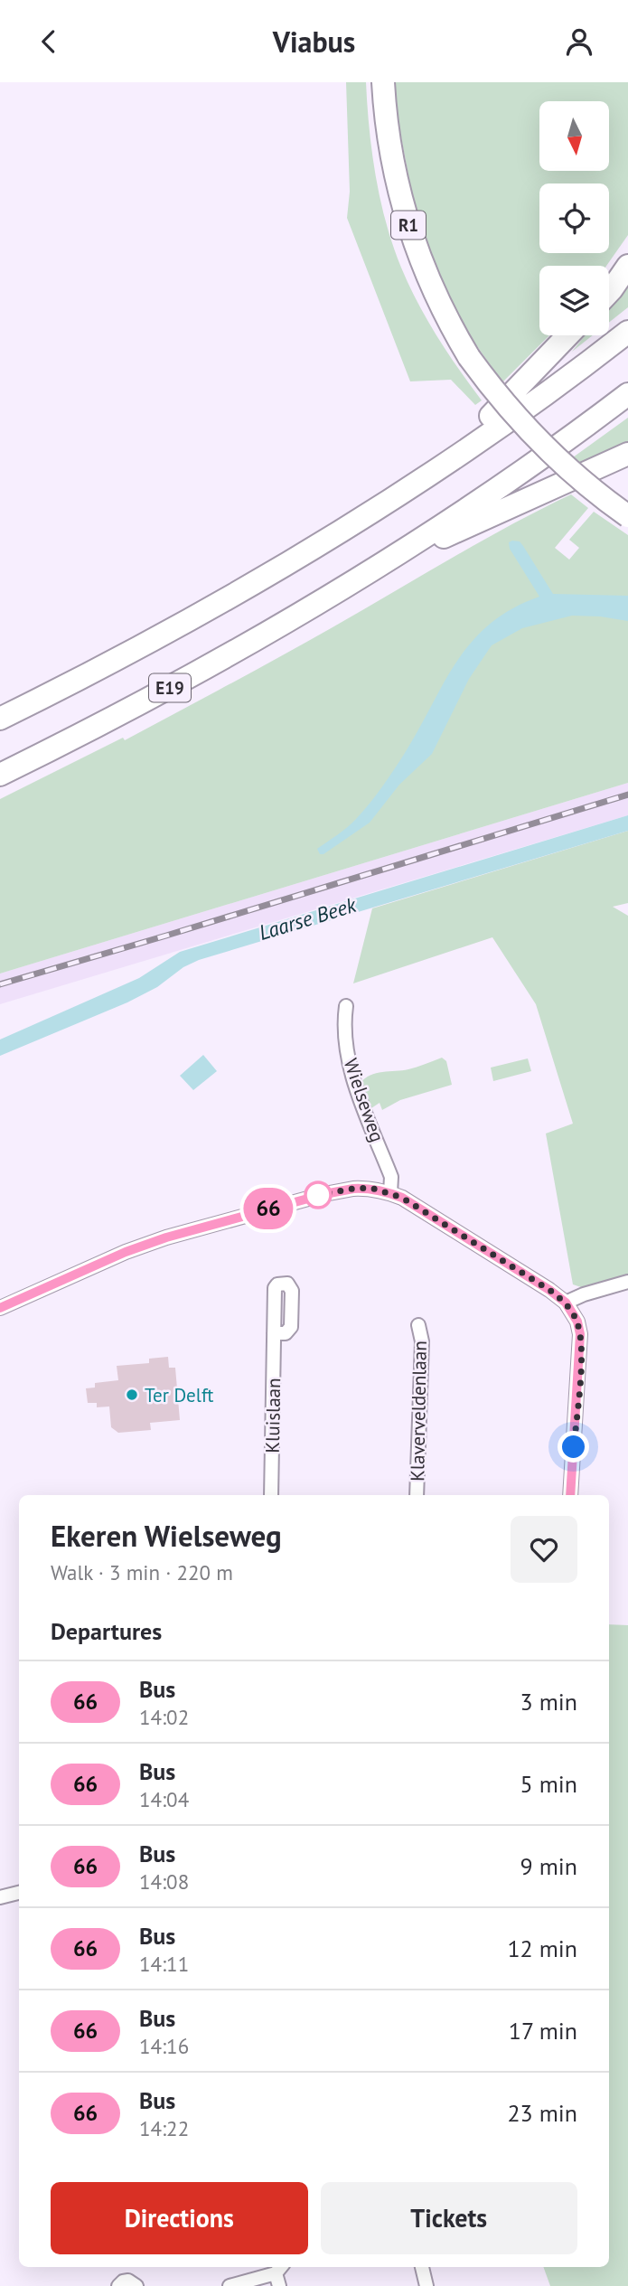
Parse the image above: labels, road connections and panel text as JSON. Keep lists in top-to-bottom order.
{
  "streets": {
    "highway": ["R1", "E19"],
    "street": ["Wielseweg", "Klaverveldenlaan", "Kluislaan"]
  },
  "water": ["Laarse Beek"],
  "places": ["Ter Delft"],
  "lines": ["bus line 66"],
  "north": "bottom",
  "page": {
    "header": "Viabus",
    "on_map": "66",
    "heading": [
      ["Ekeren Wielseweg", "Walk · 3 min · 220 m"],
      "Departures"
    ],
    "list": [
      {
        "mark": "66",
        "name": "Bus",
        "note": "14:02",
        "value": "3 min"
      },
      {
        "mark": "66",
        "name": "Bus",
        "note": "14:04",
        "value": "5 min"
      },
      {
        "mark": "66",
        "name": "Bus",
        "note": "14:08",
        "value": "9 min"
      },
      {
        "mark": "66",
        "name": "Bus",
        "note": "14:11",
        "value": "12 min"
      },
      {
        "mark": "66",
        "name": "Bus",
        "note": "14:16",
        "value": "17 min"
      },
      {
        "mark": "66",
        "name": "Bus",
        "note": "14:22",
        "value": "23 min"
      }
    ],
    "buttons": ["Directions", "Tickets"]
  }
}
